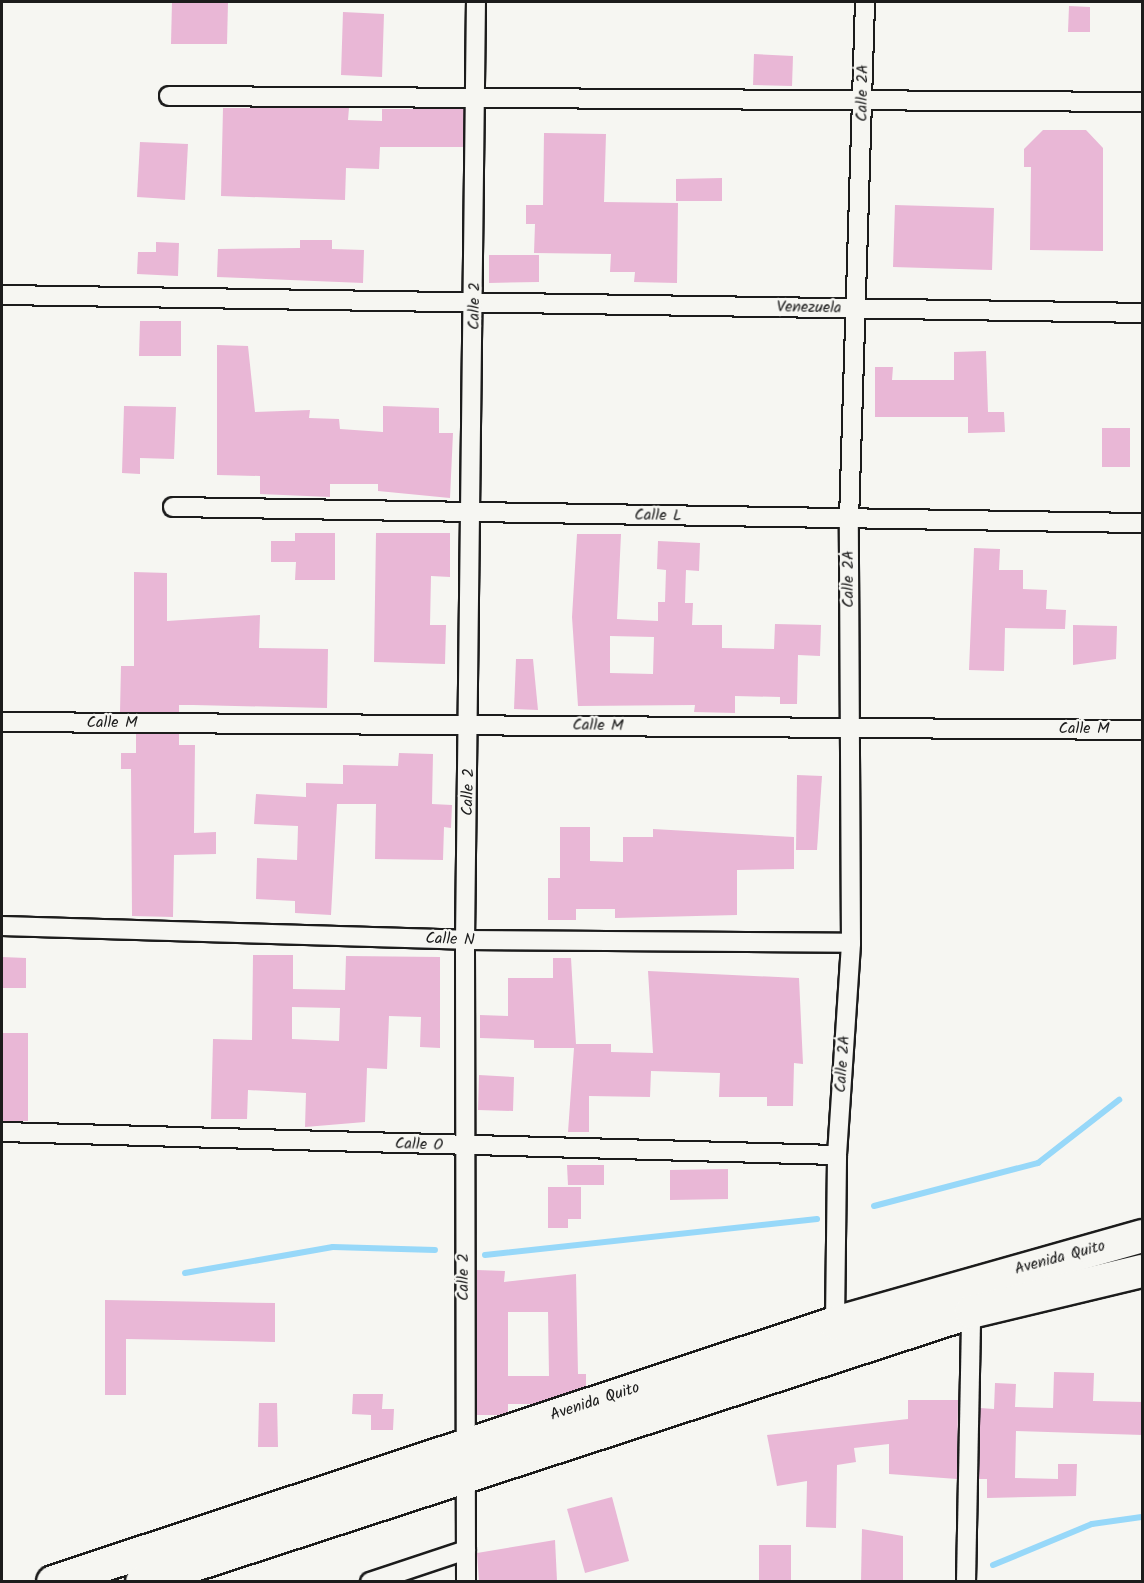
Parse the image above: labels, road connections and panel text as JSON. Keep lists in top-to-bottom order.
{
  "streets": {
    "highway": ["Avenida Quito"],
    "street": [
      "Calle 2A",
      "Calle 2",
      "Venezuela",
      "Calle L",
      "Calle M",
      "Calle N",
      "Calle O"
    ]
  },
  "crossings": [
    ["Calle 2A", "Venezuela"],
    ["Calle 2A", "Calle L"],
    ["Calle 2A", "Calle M"],
    ["Calle 2A", "Calle N"],
    ["Calle 2A", "Calle O"],
    ["Calle 2A", "Avenida Quito"],
    ["Calle 2", "Venezuela"],
    ["Calle 2", "Calle L"],
    ["Calle 2", "Calle M"],
    ["Calle 2", "Calle N"],
    ["Calle 2", "Calle O"],
    ["Calle 2", "Avenida Quito"]
  ]
}
